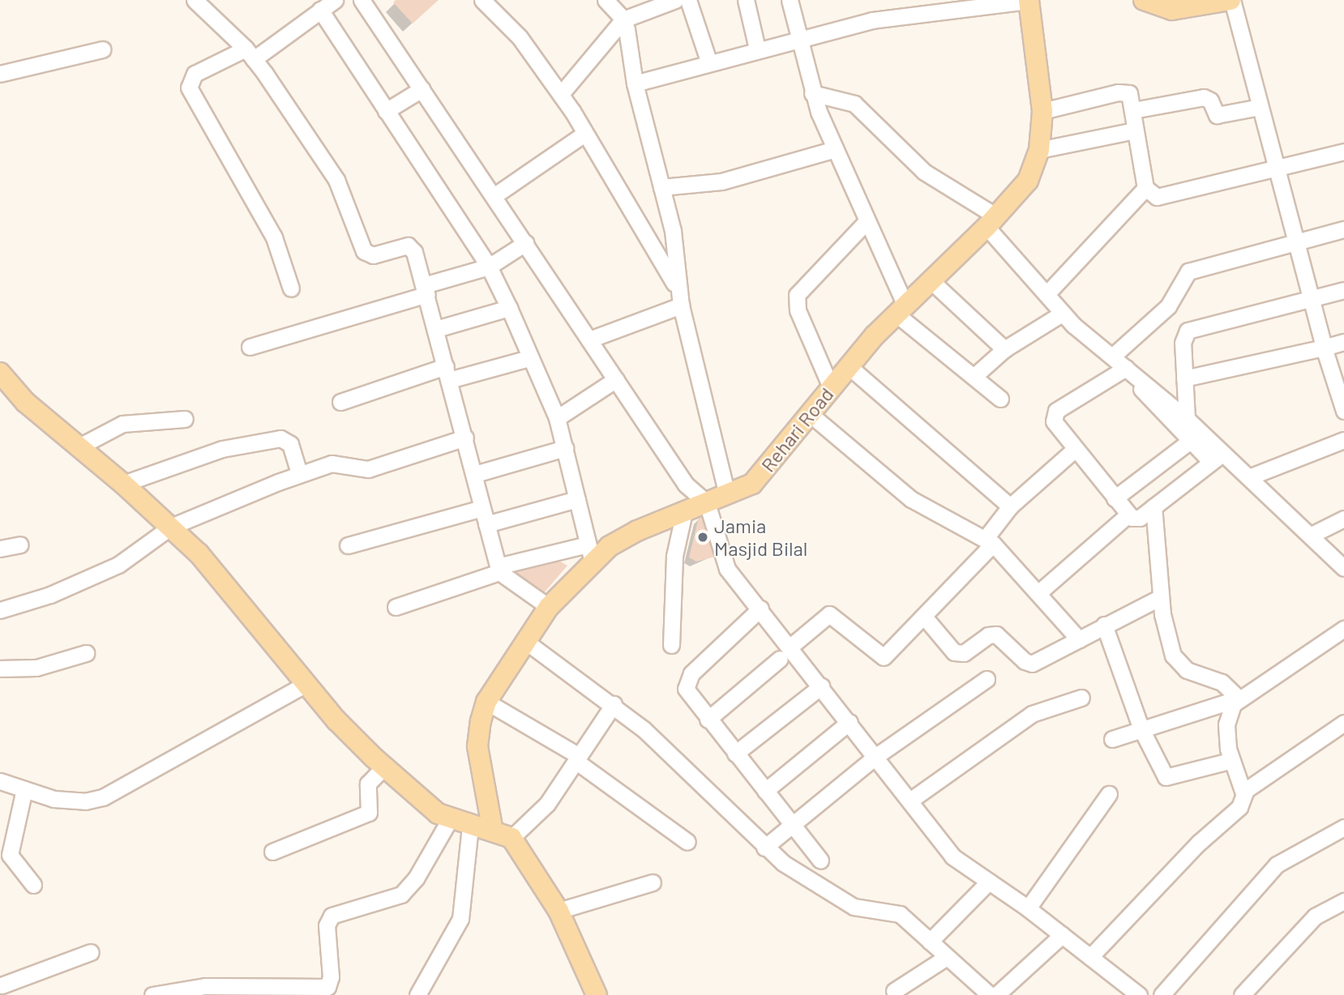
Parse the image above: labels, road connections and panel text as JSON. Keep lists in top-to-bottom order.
{
  "streets": {
    "main road": ["Rehari Road"]
  },
  "places": ["Jamia Masjid Bilal"]
}
